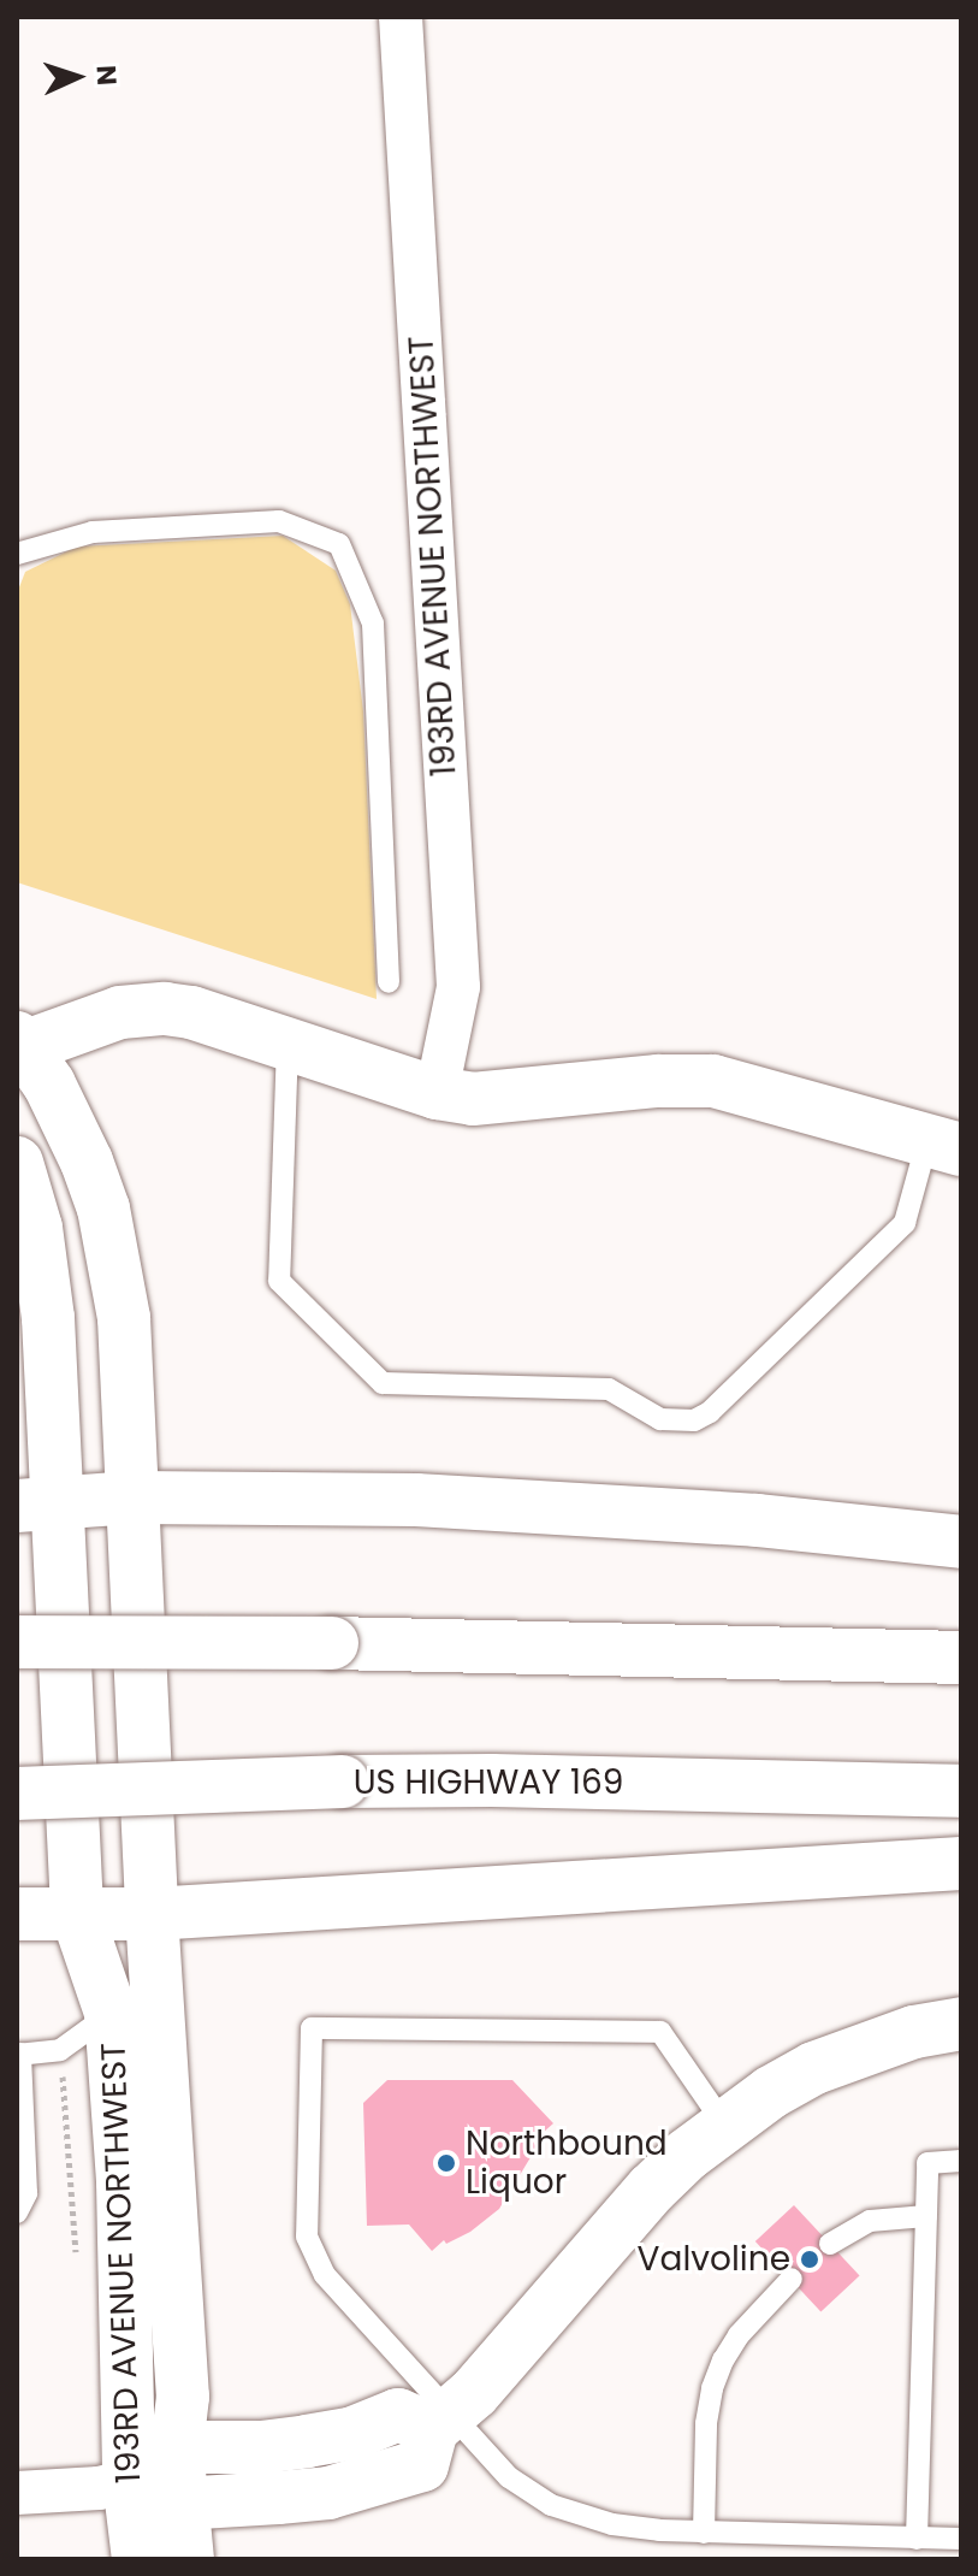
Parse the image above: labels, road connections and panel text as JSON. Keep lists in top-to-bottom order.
{
  "streets": {
    "main road": ["193RD AVENUE NORTHWEST", "US HIGHWAY 169"]
  },
  "places": ["Northbound Liquor", "Valvoline"],
  "north": "right"
}
